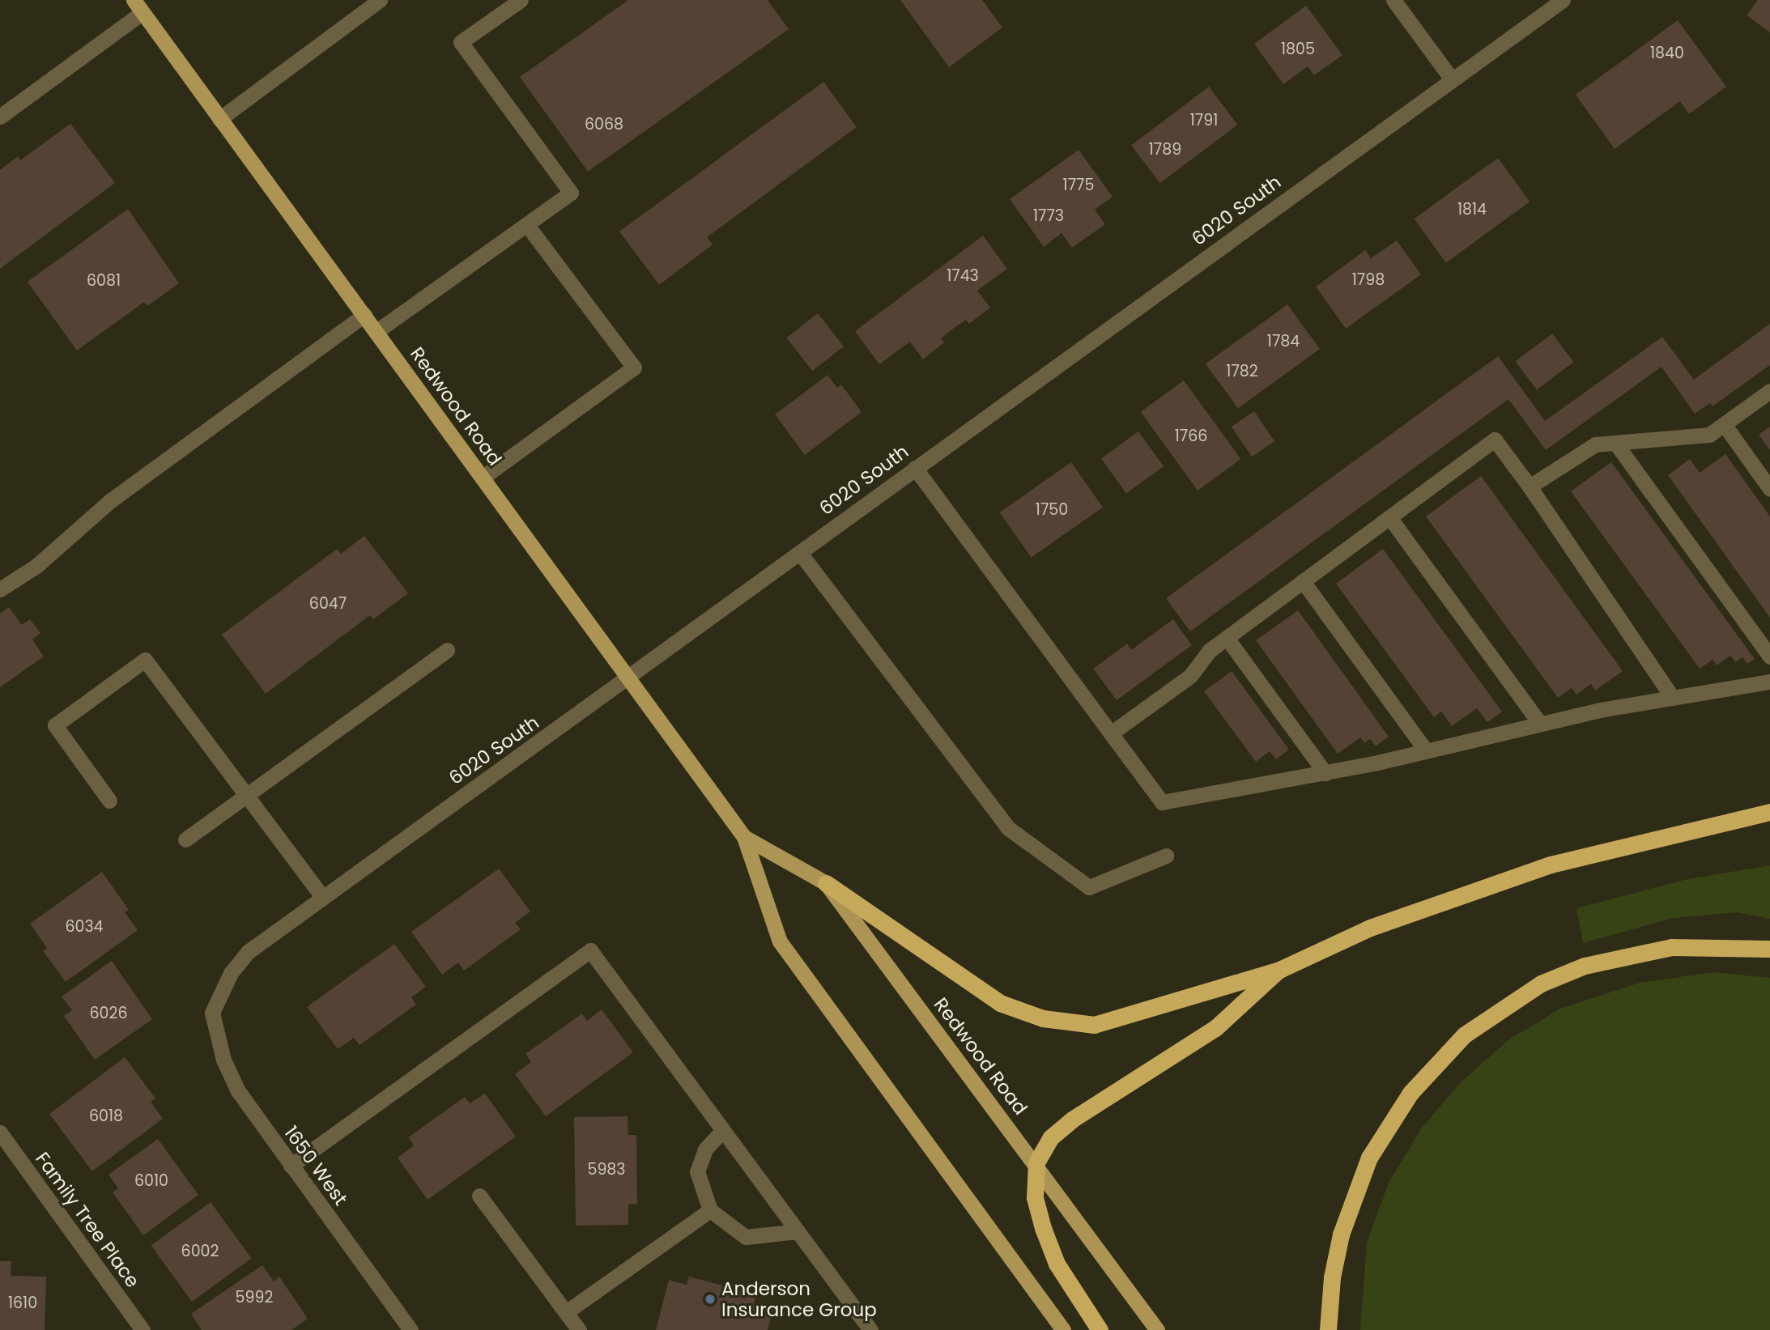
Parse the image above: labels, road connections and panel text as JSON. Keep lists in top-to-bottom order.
{
  "streets": {
    "main road": ["Redwood Road"],
    "street": ["6020 South", "1650 West", "Family Tree Place"]
  },
  "crossings": [
    ["6020 South", "Redwood Road"],
    ["6020 South", "1650 West"]
  ],
  "places": ["Anderson Insurance Group"],
  "house_numbers": [
    "1805",
    "1840",
    "1791",
    "6068",
    "1789",
    "1775",
    "1814",
    "1773",
    "1743",
    "1798",
    "6081",
    "1784",
    "1782",
    "1766",
    "1750",
    "6047",
    "6034",
    "6026",
    "6018",
    "5983",
    "6010",
    "6002",
    "5992",
    "1610"
  ]
}
